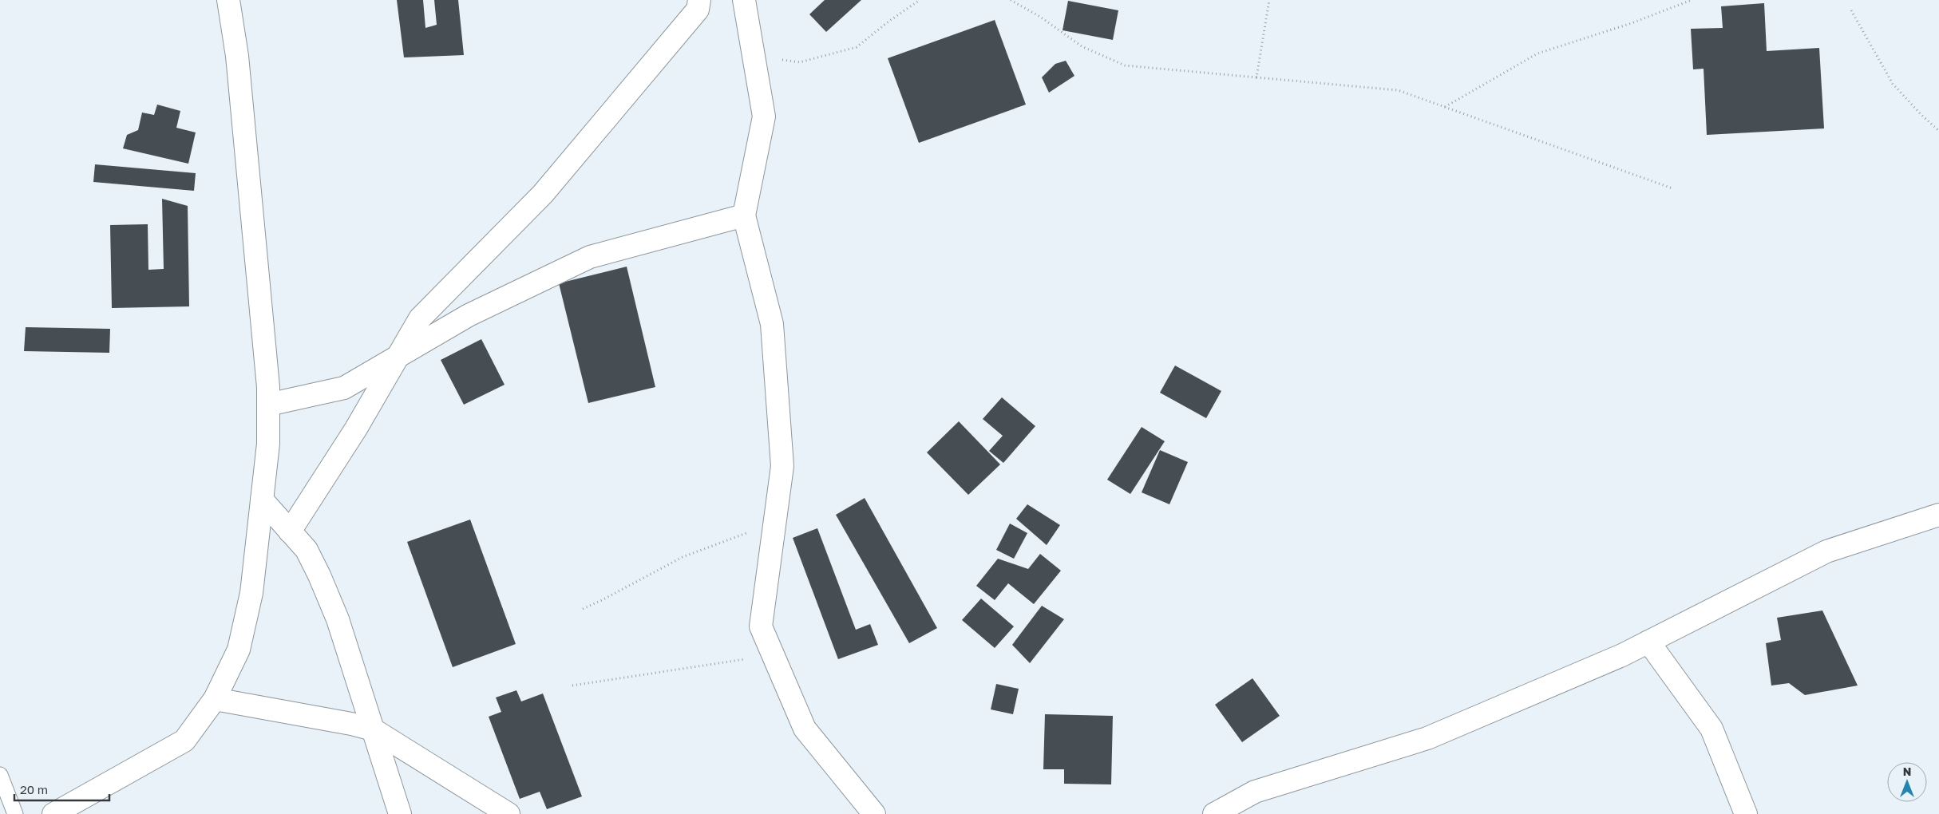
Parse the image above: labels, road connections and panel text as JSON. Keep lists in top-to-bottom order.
{
  "scale_bar": "20 m",
  "north": "top"
}
